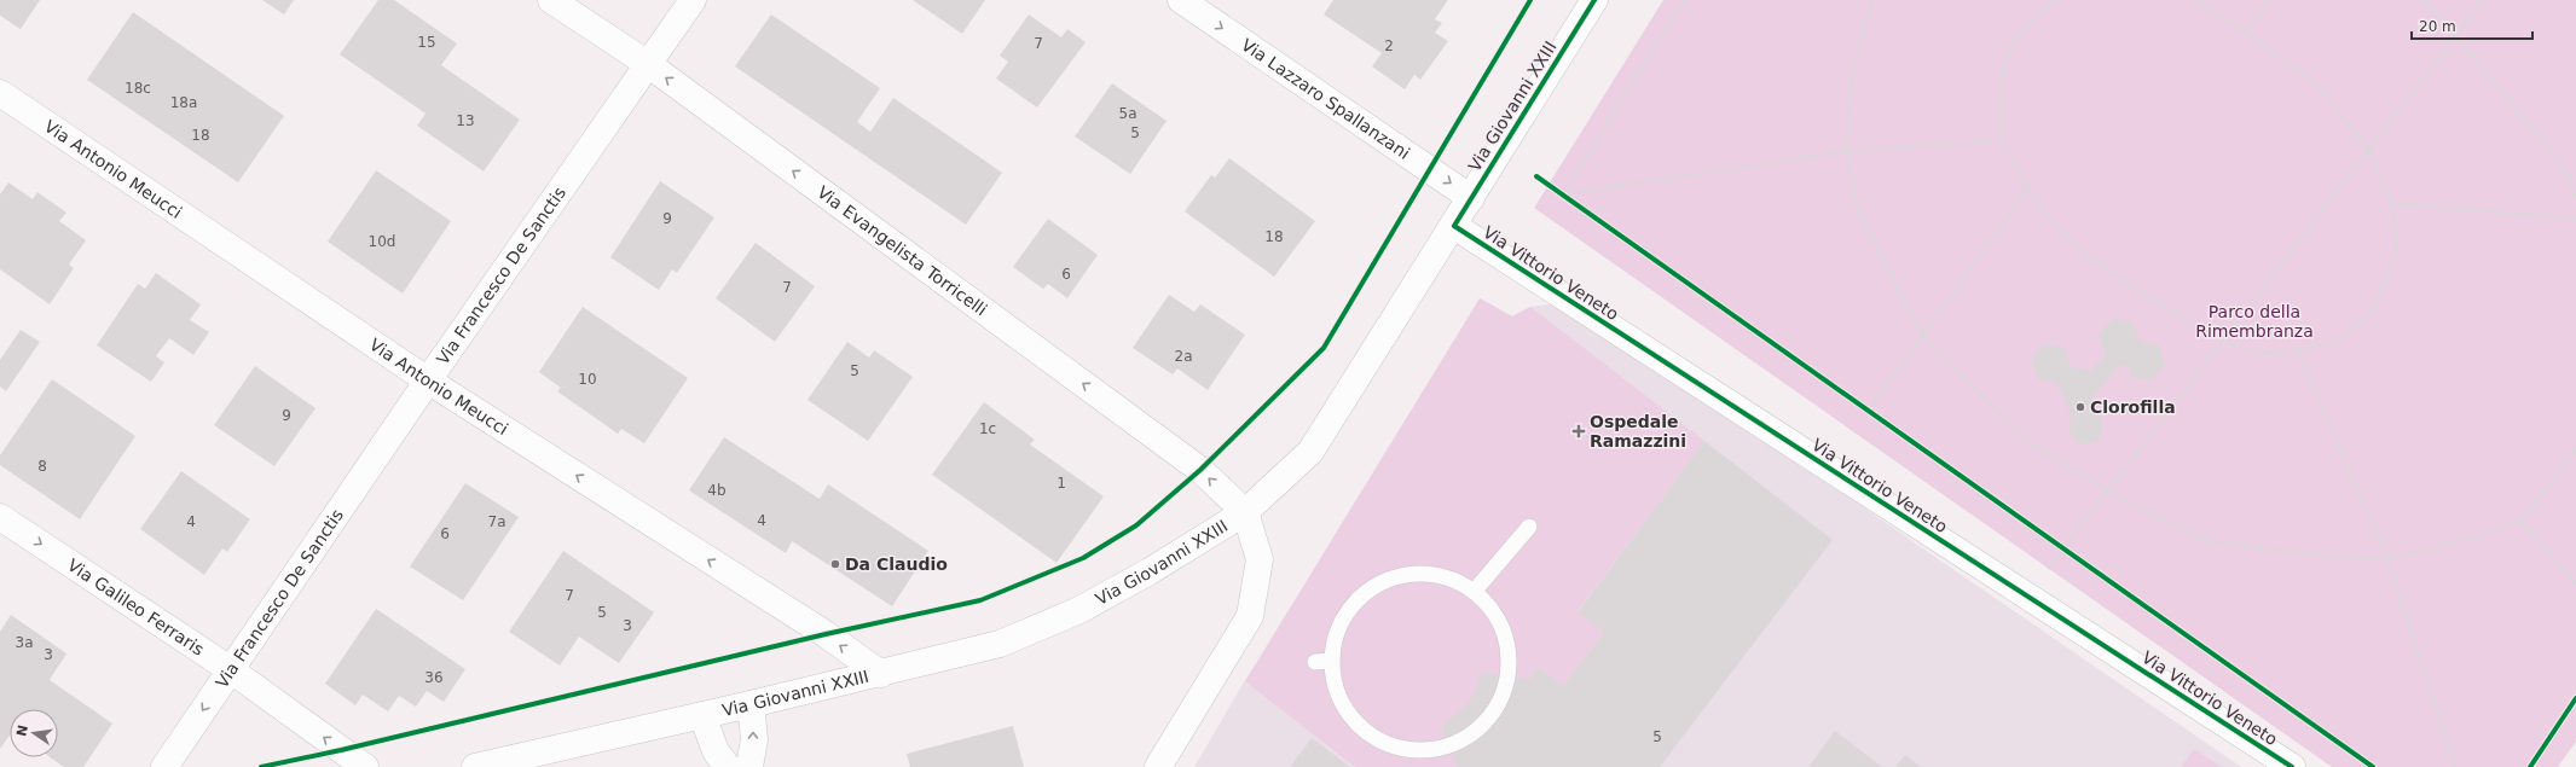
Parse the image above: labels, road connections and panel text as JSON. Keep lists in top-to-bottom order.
{
  "streets": {
    "street": [
      "Via Lazzaro Spallanzani",
      "Via Giovanni XXIII",
      "Via Antonio Meucci",
      "Via Evangelista Torricelli",
      "Via Vittorio Veneto",
      "Via Francesco De Sanctis",
      "Via Galileo Ferraris"
    ]
  },
  "crossings": [
    ["Via Lazzaro Spallanzani", "Via Giovanni XXIII"],
    ["Via Giovanni XXIII", "Via Antonio Meucci"],
    ["Via Giovanni XXIII", "Via Evangelista Torricelli"],
    ["Via Giovanni XXIII", "Via Vittorio Veneto"],
    ["Via Antonio Meucci", "Via Francesco De Sanctis"],
    ["Via Evangelista Torricelli", "Via Francesco De Sanctis"],
    ["Via Francesco De Sanctis", "Via Galileo Ferraris"]
  ],
  "one_way": ["Via Lazzaro Spallanzani", "Via Antonio Meucci", "Via Evangelista Torricelli"],
  "parks": ["Parco della Rimembranza"],
  "places": {
    "other": ["Clorofilla", "Da Claudio"],
    "health": ["Ospedale Ramazzini"]
  },
  "house_numbers": [
    "15",
    "7",
    "2",
    "18c",
    "18a",
    "5a",
    "13",
    "5",
    "18",
    "9",
    "18",
    "10d",
    "6",
    "7",
    "2a",
    "5",
    "10",
    "9",
    "1c",
    "8",
    "1",
    "4b",
    "4",
    "4",
    "7a",
    "6",
    "7",
    "5",
    "3",
    "3a",
    "3",
    "36",
    "5"
  ],
  "scale_bar": "20 m",
  "north": "left"
}
